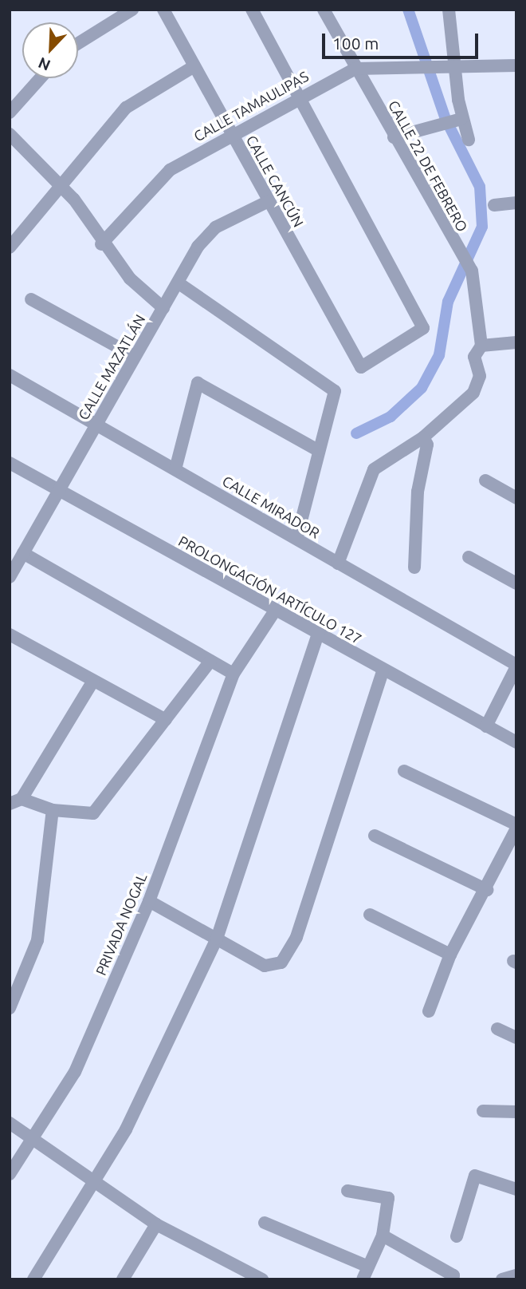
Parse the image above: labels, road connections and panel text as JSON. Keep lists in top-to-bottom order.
{
  "streets": {
    "street": [
      "CALLE TAMAULIPAS",
      "CALLE 22 DE FEBRERO",
      "CALLE CANCÚN",
      "CALLE MAZATLÁN",
      "CALLE MIRADOR",
      "PROLONGACIÓN ARTÍCULO 127",
      "PRIVADA NOGAL"
    ]
  },
  "crossings": [
    ["CALLE TAMAULIPAS", "CALLE 22 DE FEBRERO"],
    ["CALLE TAMAULIPAS", "CALLE CANCÚN"],
    ["CALLE CANCÚN", "CALLE MAZATLÁN"],
    ["CALLE MAZATLÁN", "CALLE MIRADOR"],
    ["CALLE MAZATLÁN", "PROLONGACIÓN ARTÍCULO 127"],
    ["PROLONGACIÓN ARTÍCULO 127", "PRIVADA NOGAL"]
  ],
  "scale_bar": "100 m",
  "north": "bottom left"
}
